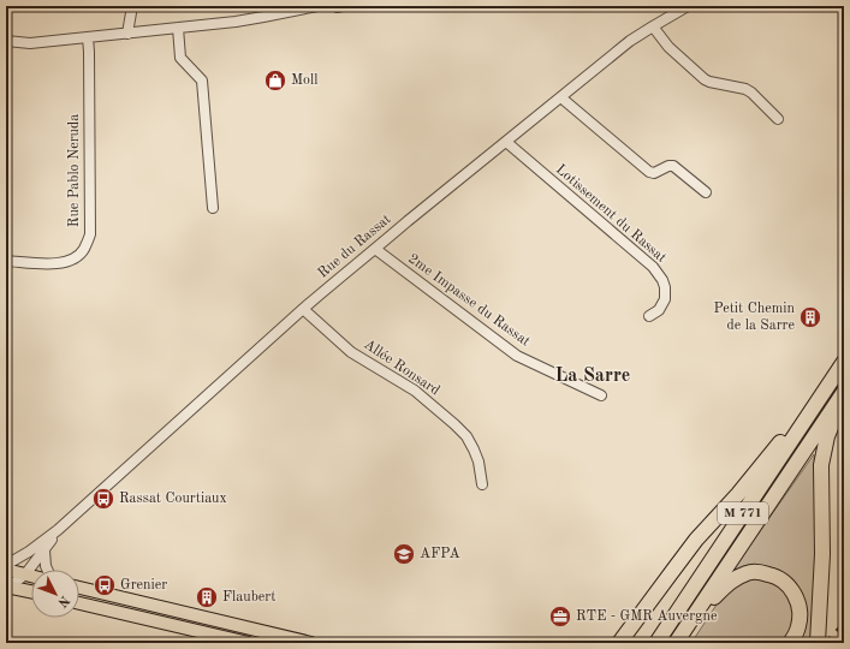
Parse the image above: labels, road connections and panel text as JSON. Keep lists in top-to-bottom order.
{
  "streets": {
    "highway": ["M 771"],
    "street": [
      "Rue Pablo Neruda",
      "Lotissement du Rassat",
      "Rue du Rassat",
      "2me Impasse du Rassat",
      "Allée Ronsard"
    ]
  },
  "crossings": [
    ["Lotissement du Rassat", "Rue du Rassat"],
    ["Rue du Rassat", "2me Impasse du Rassat"],
    ["Rue du Rassat", "Allée Ronsard"]
  ],
  "districts": ["La Sarre"],
  "places": {
    "shop": ["Moll"],
    "building": ["Petit Chemin de la Sarre", "Flaubert"],
    "bus stop": ["Rassat Courtiaux", "Grenier"],
    "school or university": ["AFPA"],
    "office": ["RTE - GMR Auvergne"]
  },
  "north": "bottom right"
}
